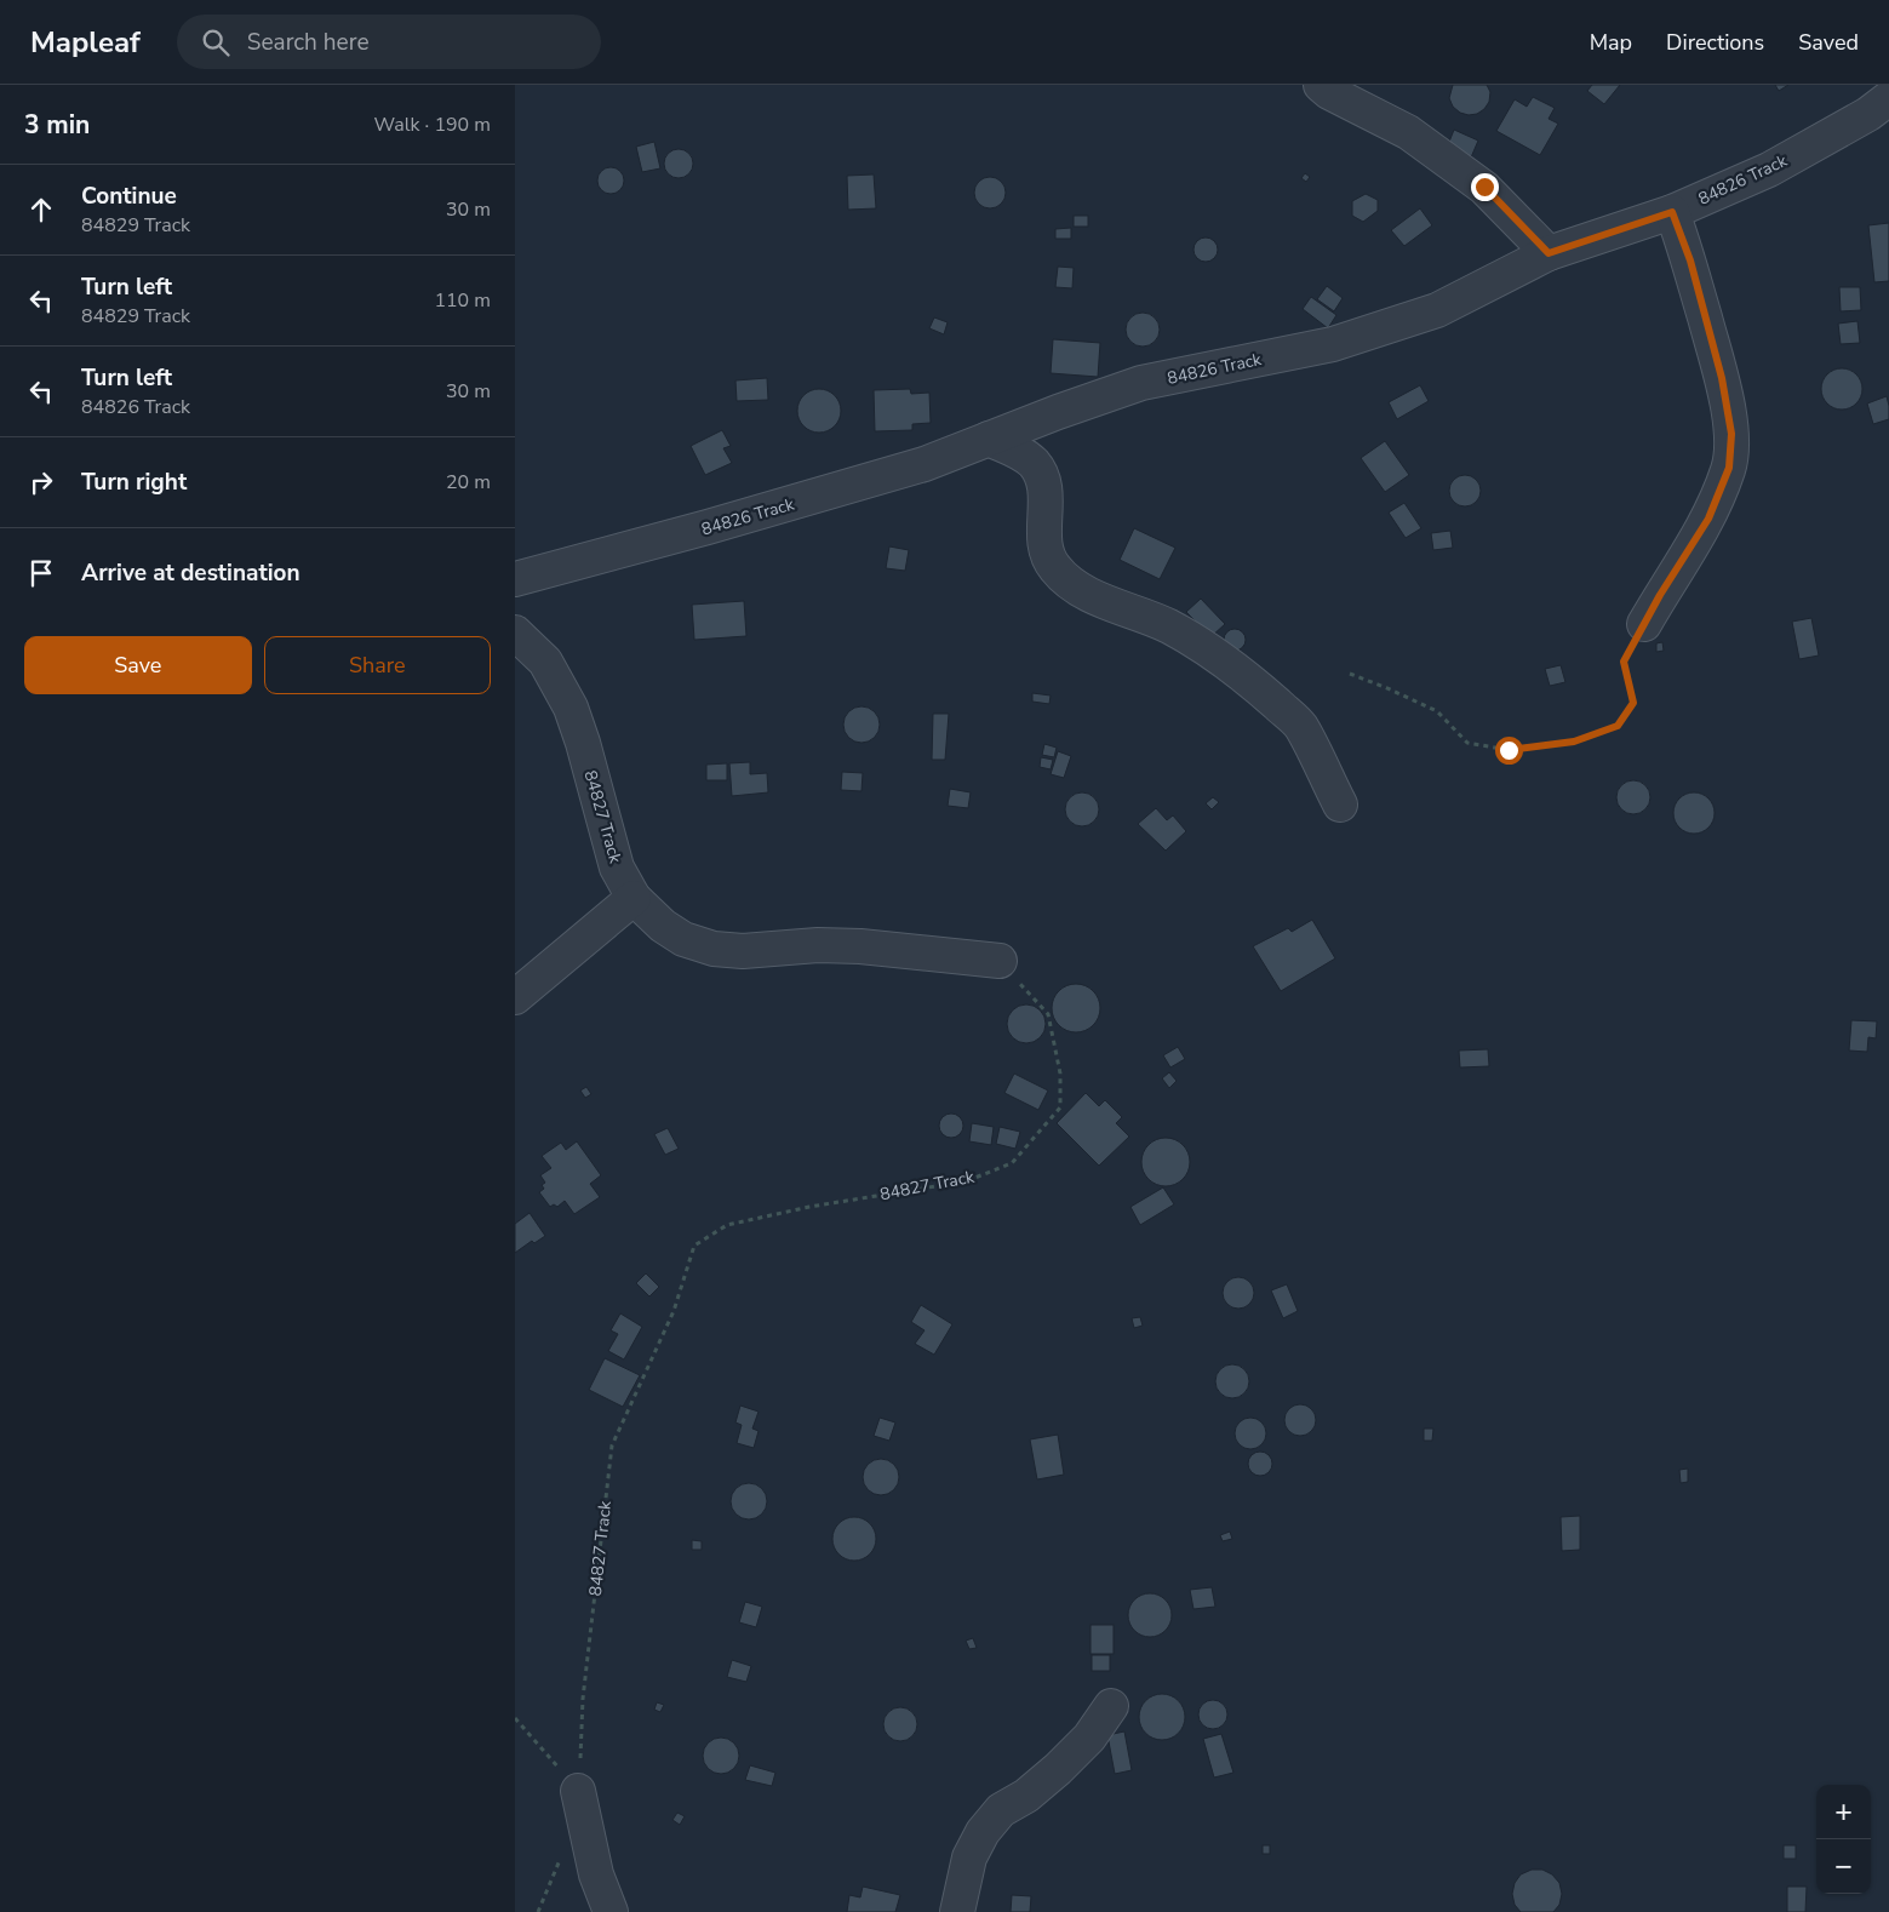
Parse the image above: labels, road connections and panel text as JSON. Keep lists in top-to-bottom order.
{
  "streets": {
    "street": ["84826 Track", "84827 Track"]
  },
  "page": {
    "header": "Mapleaf",
    "search": "Search here",
    "nav": ["Map", "Directions", "Saved"],
    "heading": ["3 min", "Walk · 190 m"],
    "list": [
      ["Continue", "84829 Track", "30 m"],
      ["Turn left", "84829 Track", "110 m"],
      ["Turn left", "84826 Track", "30 m"],
      ["Turn right", "20 m"],
      "Arrive at destination"
    ],
    "buttons": ["Save", "Share"],
    "map_buttons": ["+", "−"]
  }
}
